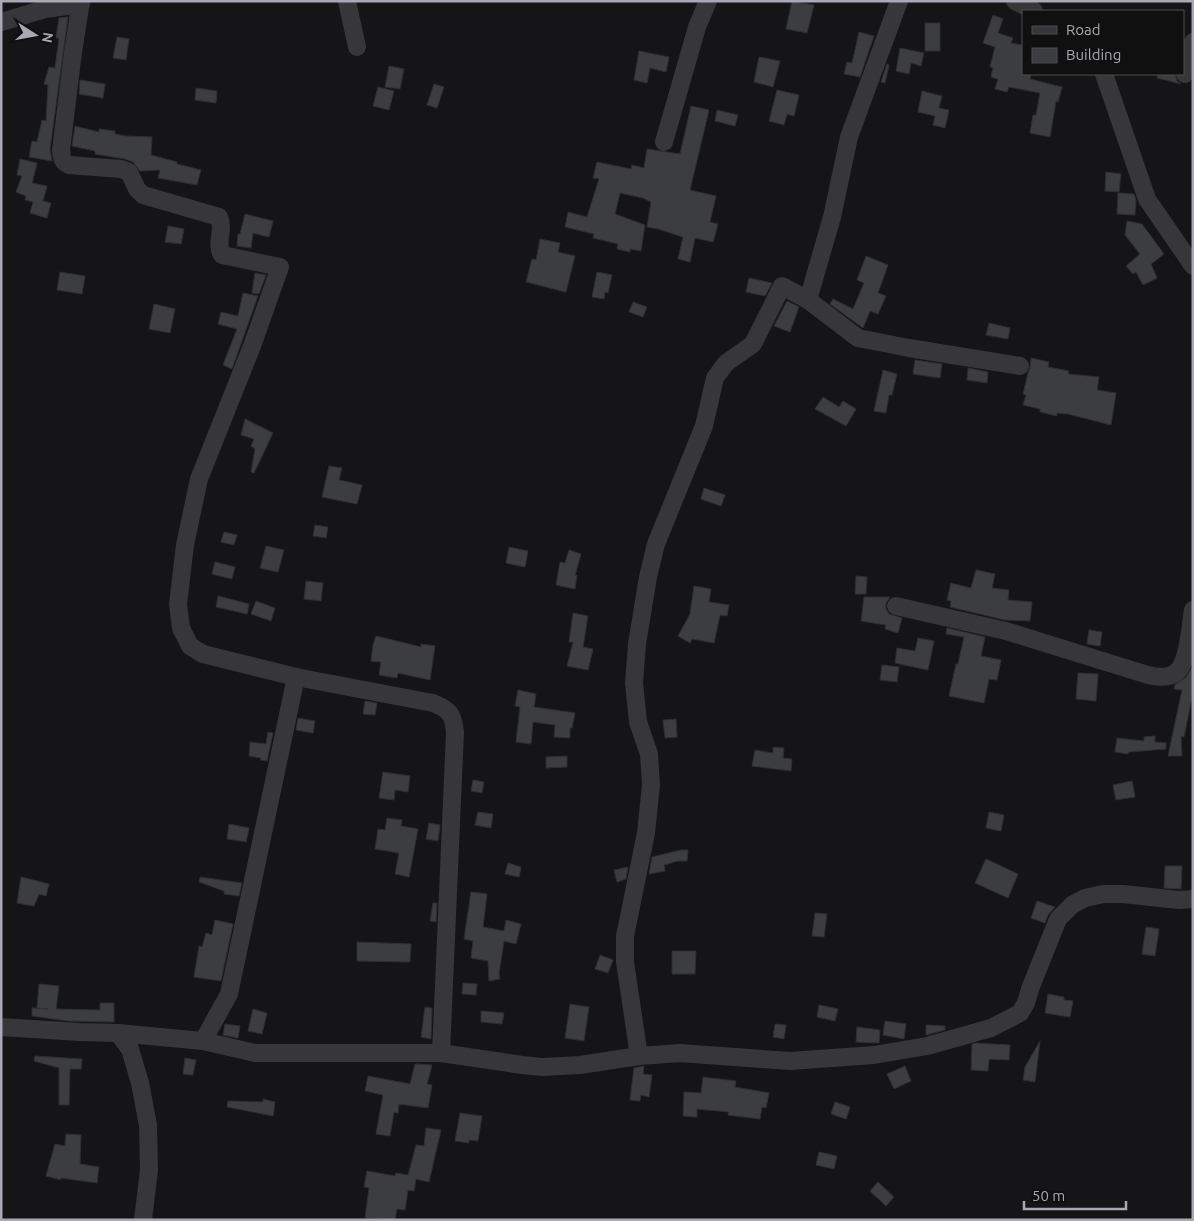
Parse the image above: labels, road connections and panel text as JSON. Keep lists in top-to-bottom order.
{
  "legend": ["Road", "Building"],
  "scale_bar": "50 m",
  "north": "right"
}
